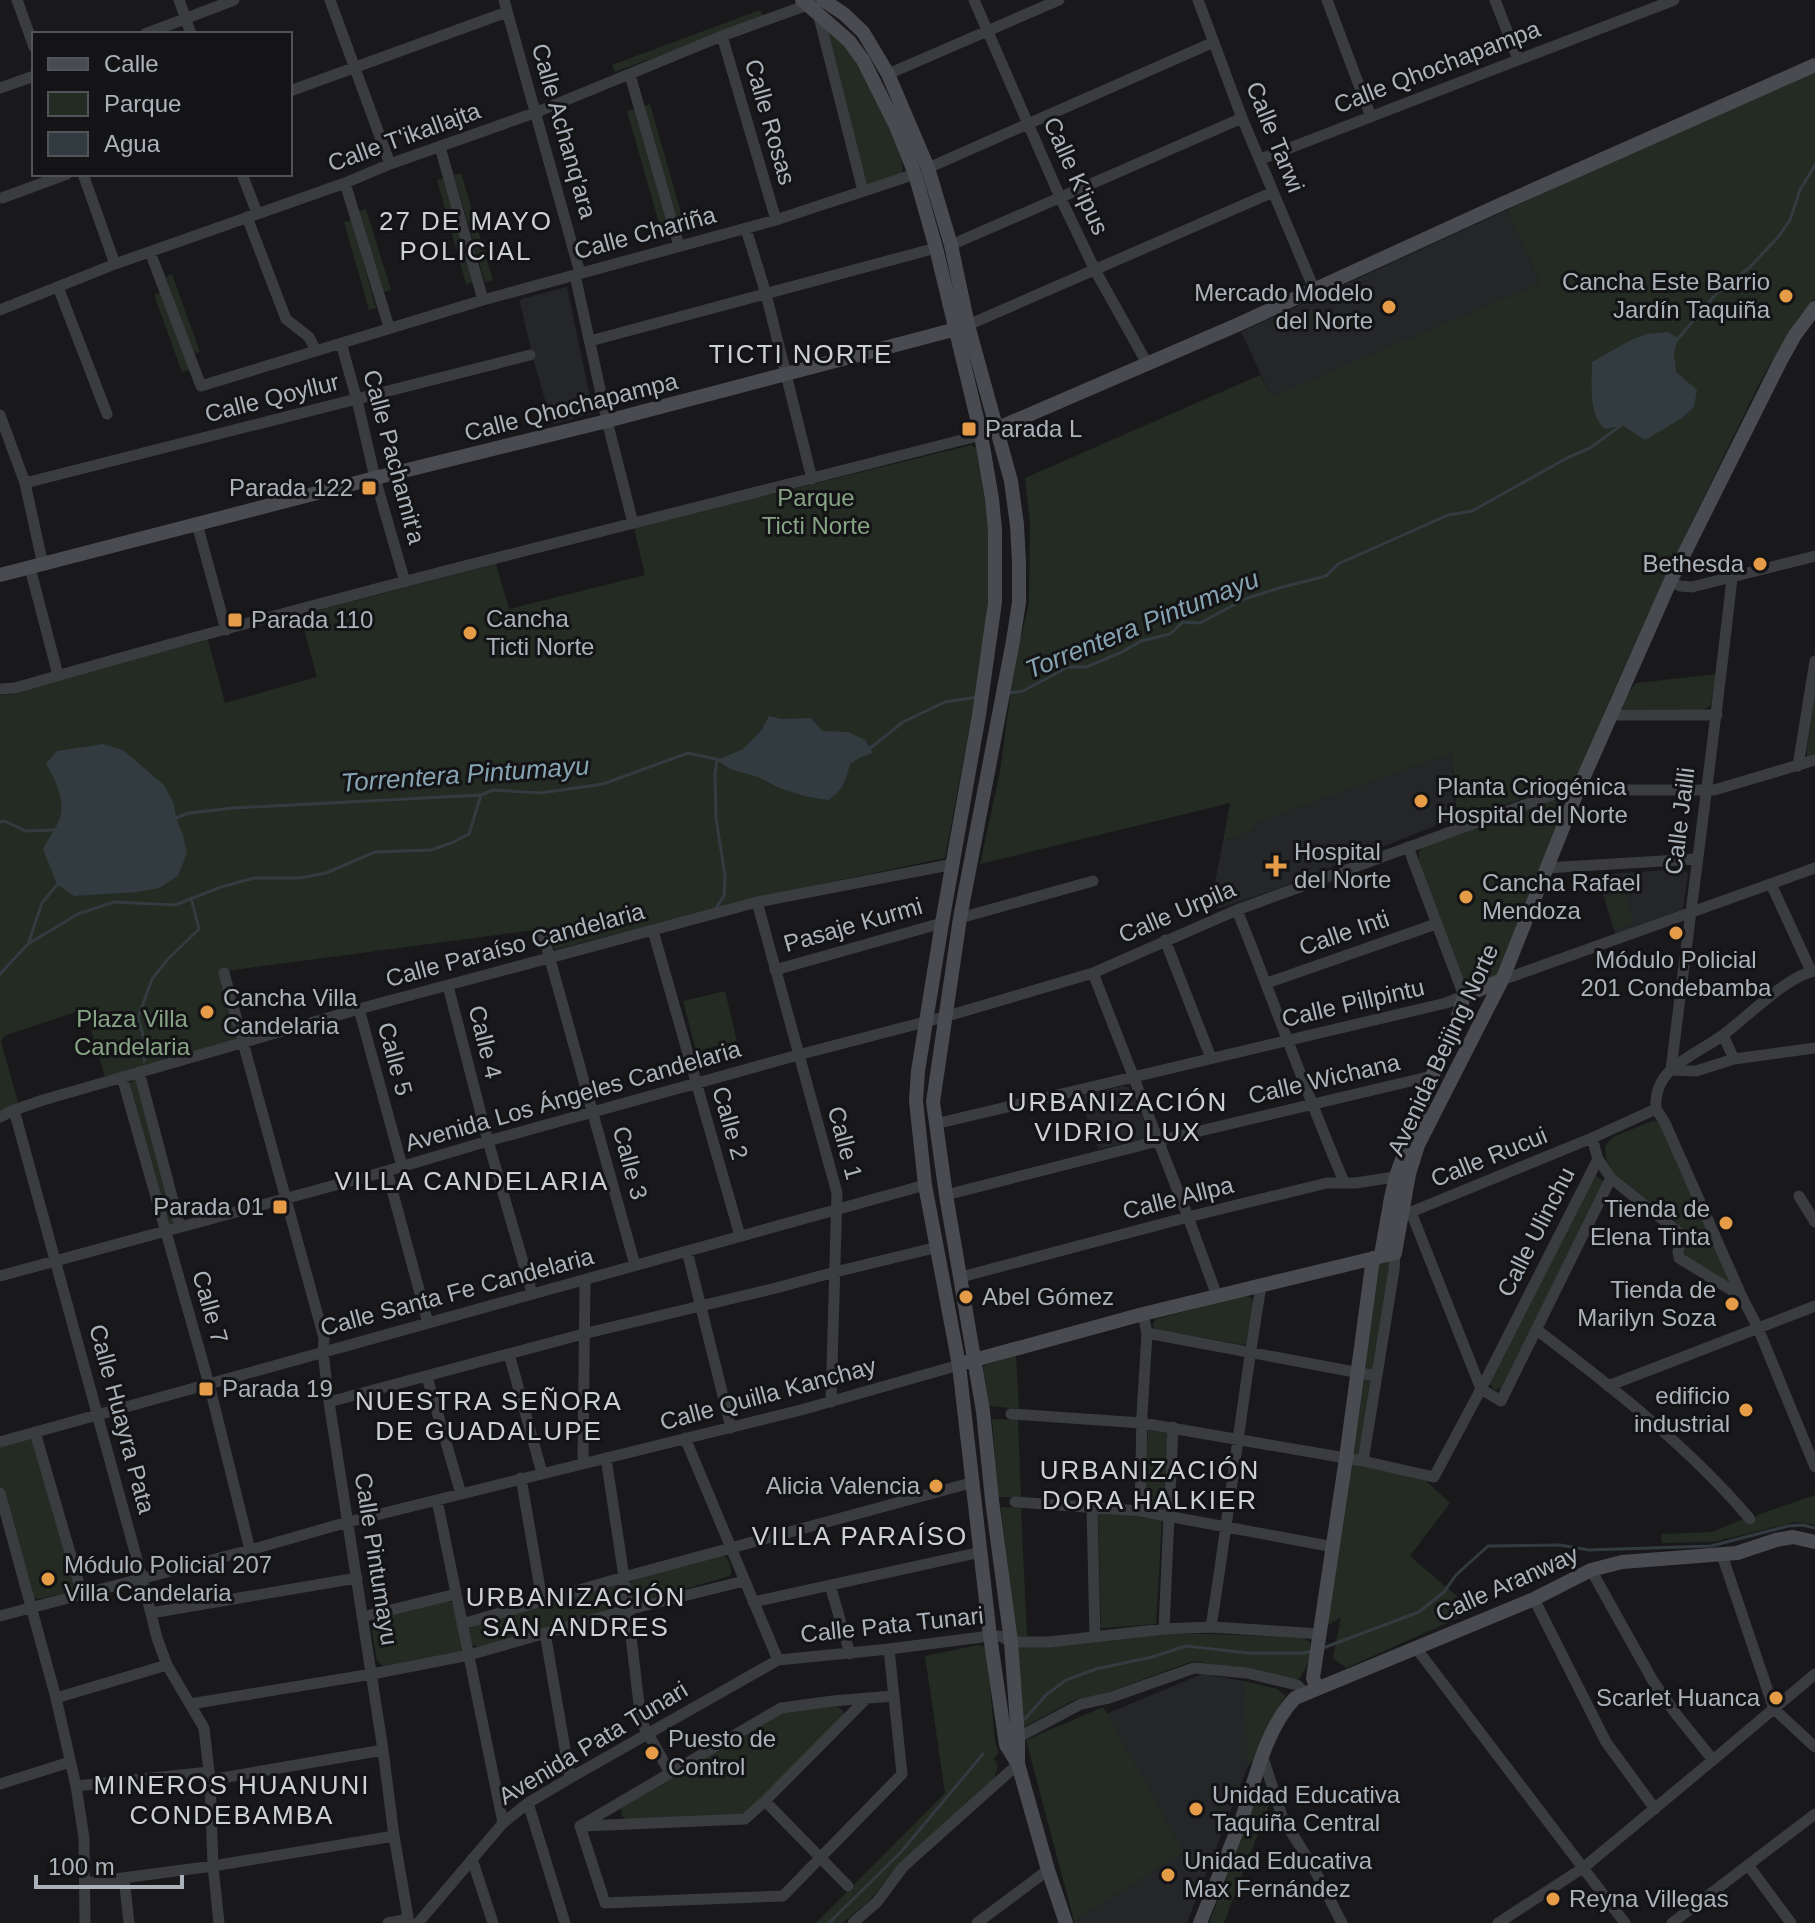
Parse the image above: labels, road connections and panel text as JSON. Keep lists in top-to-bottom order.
{
  "streets": {
    "main road": [
      "Calle Qhochapampa",
      "Calle Pillpintu",
      "Avenida Beijing Norte",
      "Calle Quilla Kanchay",
      "Calle Aranway"
    ],
    "street": [
      "Calle Rosas",
      "Calle Achanq'ara",
      "Calle T'ikallajta",
      "Calle Tarwi",
      "Calle K'ipus",
      "Calle Chariña",
      "Calle Qoyllur",
      "Calle Pachamit'a",
      "Calle Jailli",
      "Calle Urpila",
      "Pasaje Kurmi",
      "Calle Inti",
      "Calle Paraíso Candelaria",
      "Calle 4",
      "Calle 5",
      "Calle Wichana",
      "Avenida Los Ángeles Candelaria",
      "Calle 2",
      "Calle 1",
      "Calle Rucui",
      "Calle 3",
      "Calle Allpa",
      "Calle Ulinchu",
      "Calle Santa Fe Candelaria",
      "Calle 7",
      "Calle Huayra Pata",
      "Calle Pintumayu",
      "Calle Pata Tunari",
      "Avenida Pata Tunari"
    ]
  },
  "crossings": [
    ["Calle Qhochapampa", "Calle Achanq'ara"],
    ["Calle Qhochapampa", "Calle Tarwi"],
    ["Calle Qhochapampa", "Calle K'ipus"],
    ["Calle Qhochapampa", "Calle Pachamit'a"],
    ["Calle Rosas", "Calle T'ikallajta"],
    ["Calle Rosas", "Calle Chariña"],
    ["Calle Achanq'ara", "Calle T'ikallajta"],
    ["Calle Achanq'ara", "Calle Chariña"],
    ["Calle T'ikallajta", "Calle Chariña"],
    ["Calle Tarwi", "Calle Chariña"],
    ["Calle K'ipus", "Calle Chariña"],
    ["Calle Chariña", "Calle Pachamit'a"],
    ["Calle Qoyllur", "Calle Pachamit'a"],
    ["Calle Jailli", "Calle Urpila"],
    ["Calle Jailli", "Calle Pillpintu"],
    ["Calle Urpila", "Avenida Beijing Norte"],
    ["Calle Urpila", "Avenida Los Ángeles Candelaria"],
    ["Pasaje Kurmi", "Calle 1"],
    ["Calle Paraíso Candelaria", "Calle 4"],
    ["Calle Paraíso Candelaria", "Calle 5"],
    ["Calle Paraíso Candelaria", "Calle 2"],
    ["Calle Paraíso Candelaria", "Calle 1"],
    ["Calle Paraíso Candelaria", "Calle 3"],
    ["Calle Paraíso Candelaria", "Calle 7"],
    ["Calle Paraíso Candelaria", "Calle Huayra Pata"],
    ["Calle Paraíso Candelaria", "Calle Pintumayu"],
    ["Calle Pillpintu", "Avenida Beijing Norte"],
    ["Calle 4", "Avenida Los Ángeles Candelaria"],
    ["Calle 4", "Calle Santa Fe Candelaria"],
    ["Avenida Beijing Norte", "Calle Wichana"],
    ["Avenida Beijing Norte", "Calle Rucui"],
    ["Avenida Beijing Norte", "Calle Allpa"],
    ["Avenida Beijing Norte", "Calle Ulinchu"],
    ["Avenida Beijing Norte", "Calle Quilla Kanchay"],
    ["Avenida Beijing Norte", "Calle Aranway"],
    ["Avenida Beijing Norte", "Calle Pata Tunari"],
    ["Calle 5", "Avenida Los Ángeles Candelaria"],
    ["Avenida Los Ángeles Candelaria", "Calle 2"],
    ["Avenida Los Ángeles Candelaria", "Calle 1"],
    ["Avenida Los Ángeles Candelaria", "Calle 3"],
    ["Avenida Los Ángeles Candelaria", "Calle 7"],
    ["Avenida Los Ángeles Candelaria", "Calle Huayra Pata"],
    ["Avenida Los Ángeles Candelaria", "Calle Pintumayu"],
    ["Calle 2", "Calle Santa Fe Candelaria"],
    ["Calle 1", "Calle Santa Fe Candelaria"],
    ["Calle 1", "Calle Quilla Kanchay"],
    ["Calle Rucui", "Calle Ulinchu"],
    ["Calle 3", "Calle Santa Fe Candelaria"],
    ["Calle Santa Fe Candelaria", "Calle 7"],
    ["Calle Santa Fe Candelaria", "Calle Huayra Pata"],
    ["Calle Santa Fe Candelaria", "Calle Pintumayu"],
    ["Calle 7", "Calle Quilla Kanchay"],
    ["Calle Quilla Kanchay", "Calle Huayra Pata"],
    ["Calle Quilla Kanchay", "Calle Pintumayu"],
    ["Calle Pintumayu", "Avenida Pata Tunari"],
    ["Calle Pata Tunari", "Avenida Pata Tunari"]
  ],
  "districts": [
    "27 DE MAYO POLICIAL",
    "TICTI NORTE",
    "URBANIZACIÓN VIDRIO LUX",
    "VILLA CANDELARIA",
    "NUESTRA SEÑORA DE GUADALUPE",
    "URBANIZACIÓN DORA HALKIER",
    "VILLA PARAÍSO",
    "URBANIZACIÓN SAN ANDRES",
    "MINEROS HUANUNI CONDEBAMBA"
  ],
  "water": ["Torrentera Pintumayu"],
  "parks": ["Parque Ticti Norte", "Plaza Villa Candelaria"],
  "places": {
    "other": [
      "Cancha Este Barrio Jardín Taquiña",
      "Mercado Modelo del Norte",
      "Bethesda",
      "Cancha Ticti Norte",
      "Planta Criogénica Hospital del Norte",
      "Cancha Rafael Mendoza",
      "Módulo Policial 201 Condebamba",
      "Cancha Villa Candelaria",
      "Tienda de Elena Tinta",
      "Abel Gómez",
      "Tienda de Marilyn Soza",
      "edificio industrial",
      "Alicia Valencia",
      "Módulo Policial 207 Villa Candelaria",
      "Scarlet Huanca",
      "Puesto de Control",
      "Unidad Educativa Taquiña Central",
      "Unidad Educativa Max Fernández",
      "Reyna Villegas"
    ],
    "transit": [
      "Parada L",
      "Parada 122",
      "Parada 110",
      "Parada 01",
      "Parada 19"
    ],
    "health": ["Hospital del Norte"]
  },
  "legend": ["Calle", "Parque", "Agua"],
  "scale_bar": "100 m"
}
